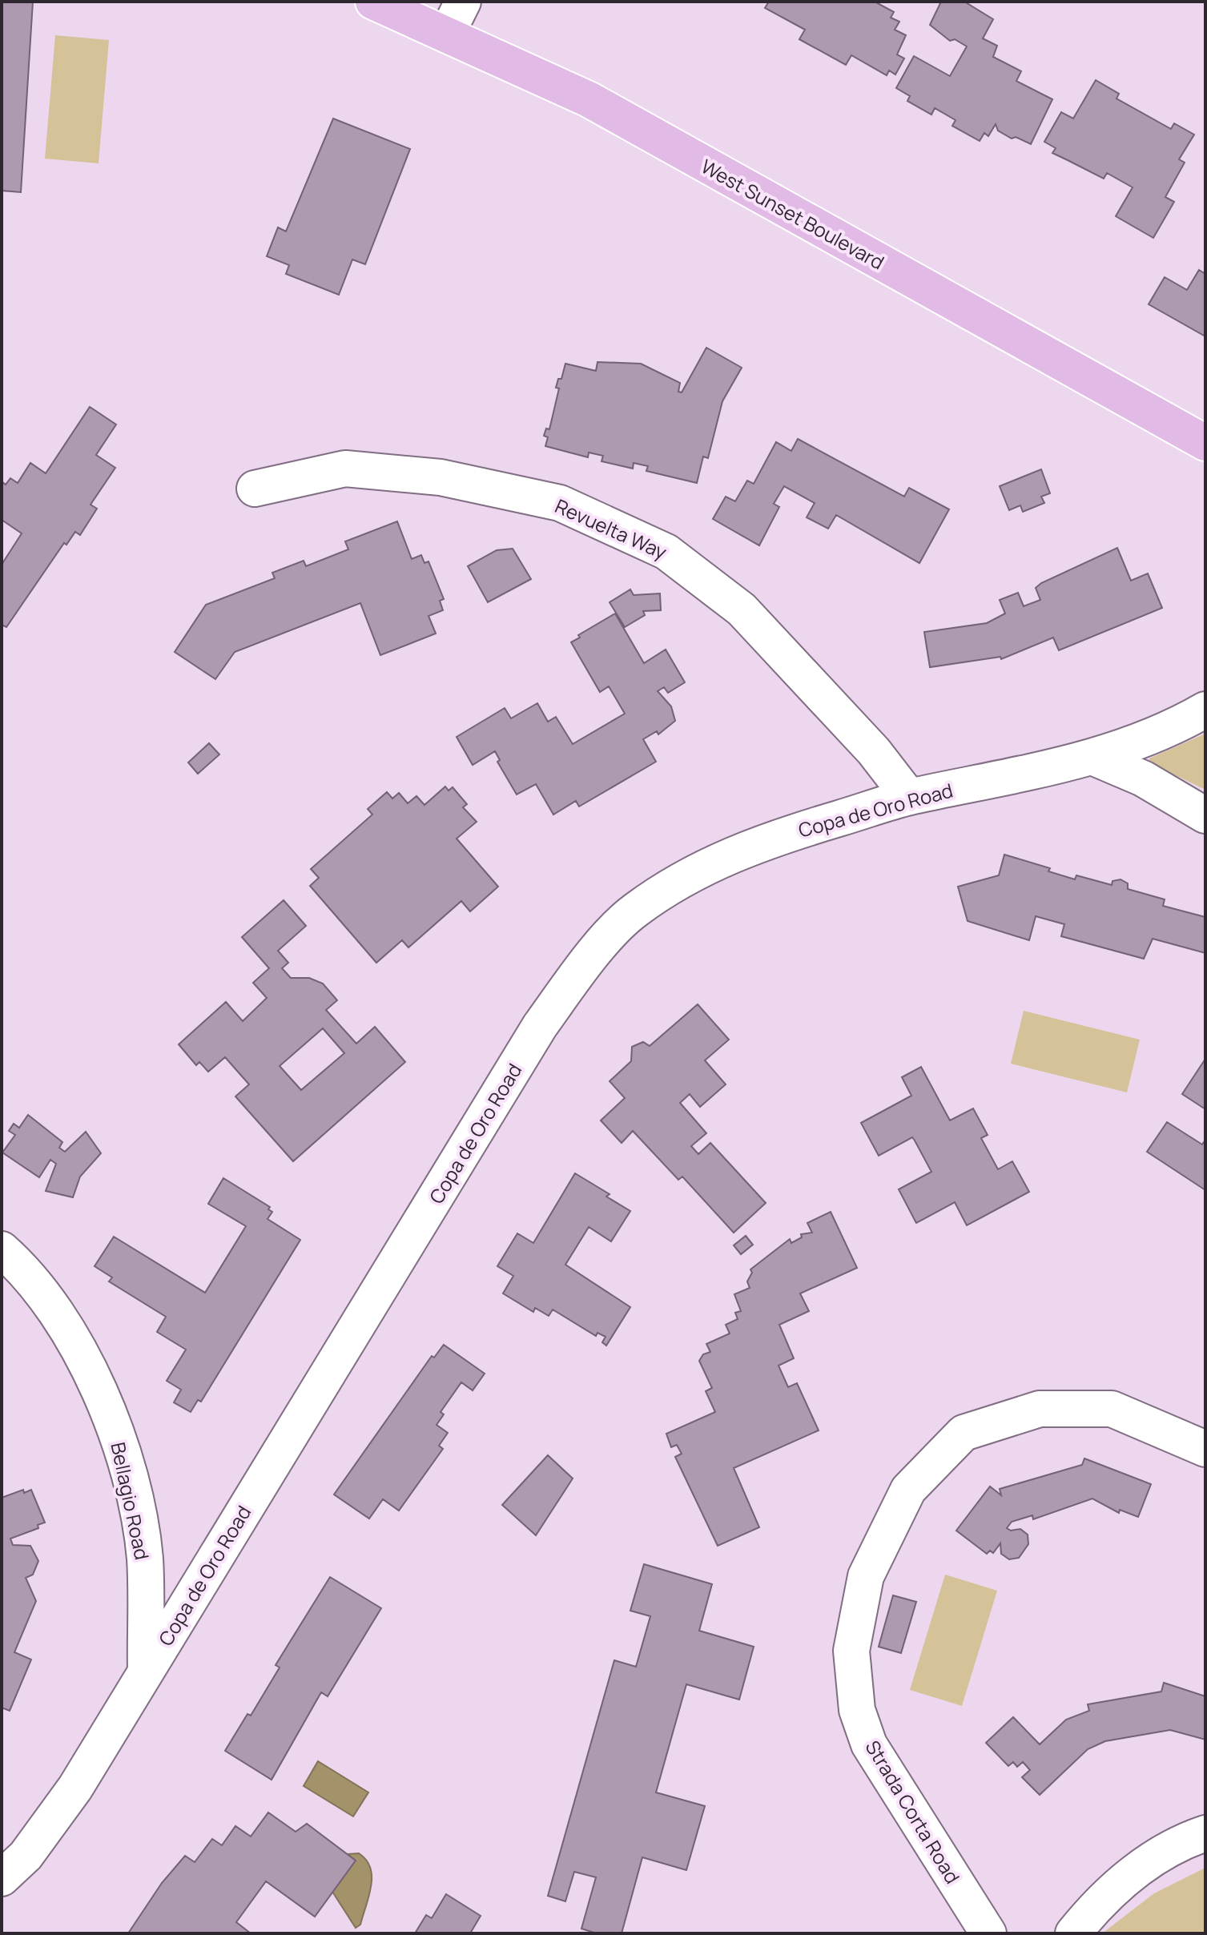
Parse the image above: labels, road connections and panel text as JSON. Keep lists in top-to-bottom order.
{
  "streets": {
    "main road": ["West Sunset Boulevard"],
    "street": [
      "Revuelta Way",
      "Copa de Oro Road",
      "Bellagio Road",
      "Strada Corta Road"
    ]
  },
  "crossings": [
    ["Revuelta Way", "Copa de Oro Road"],
    ["Copa de Oro Road", "Bellagio Road"]
  ]
}
